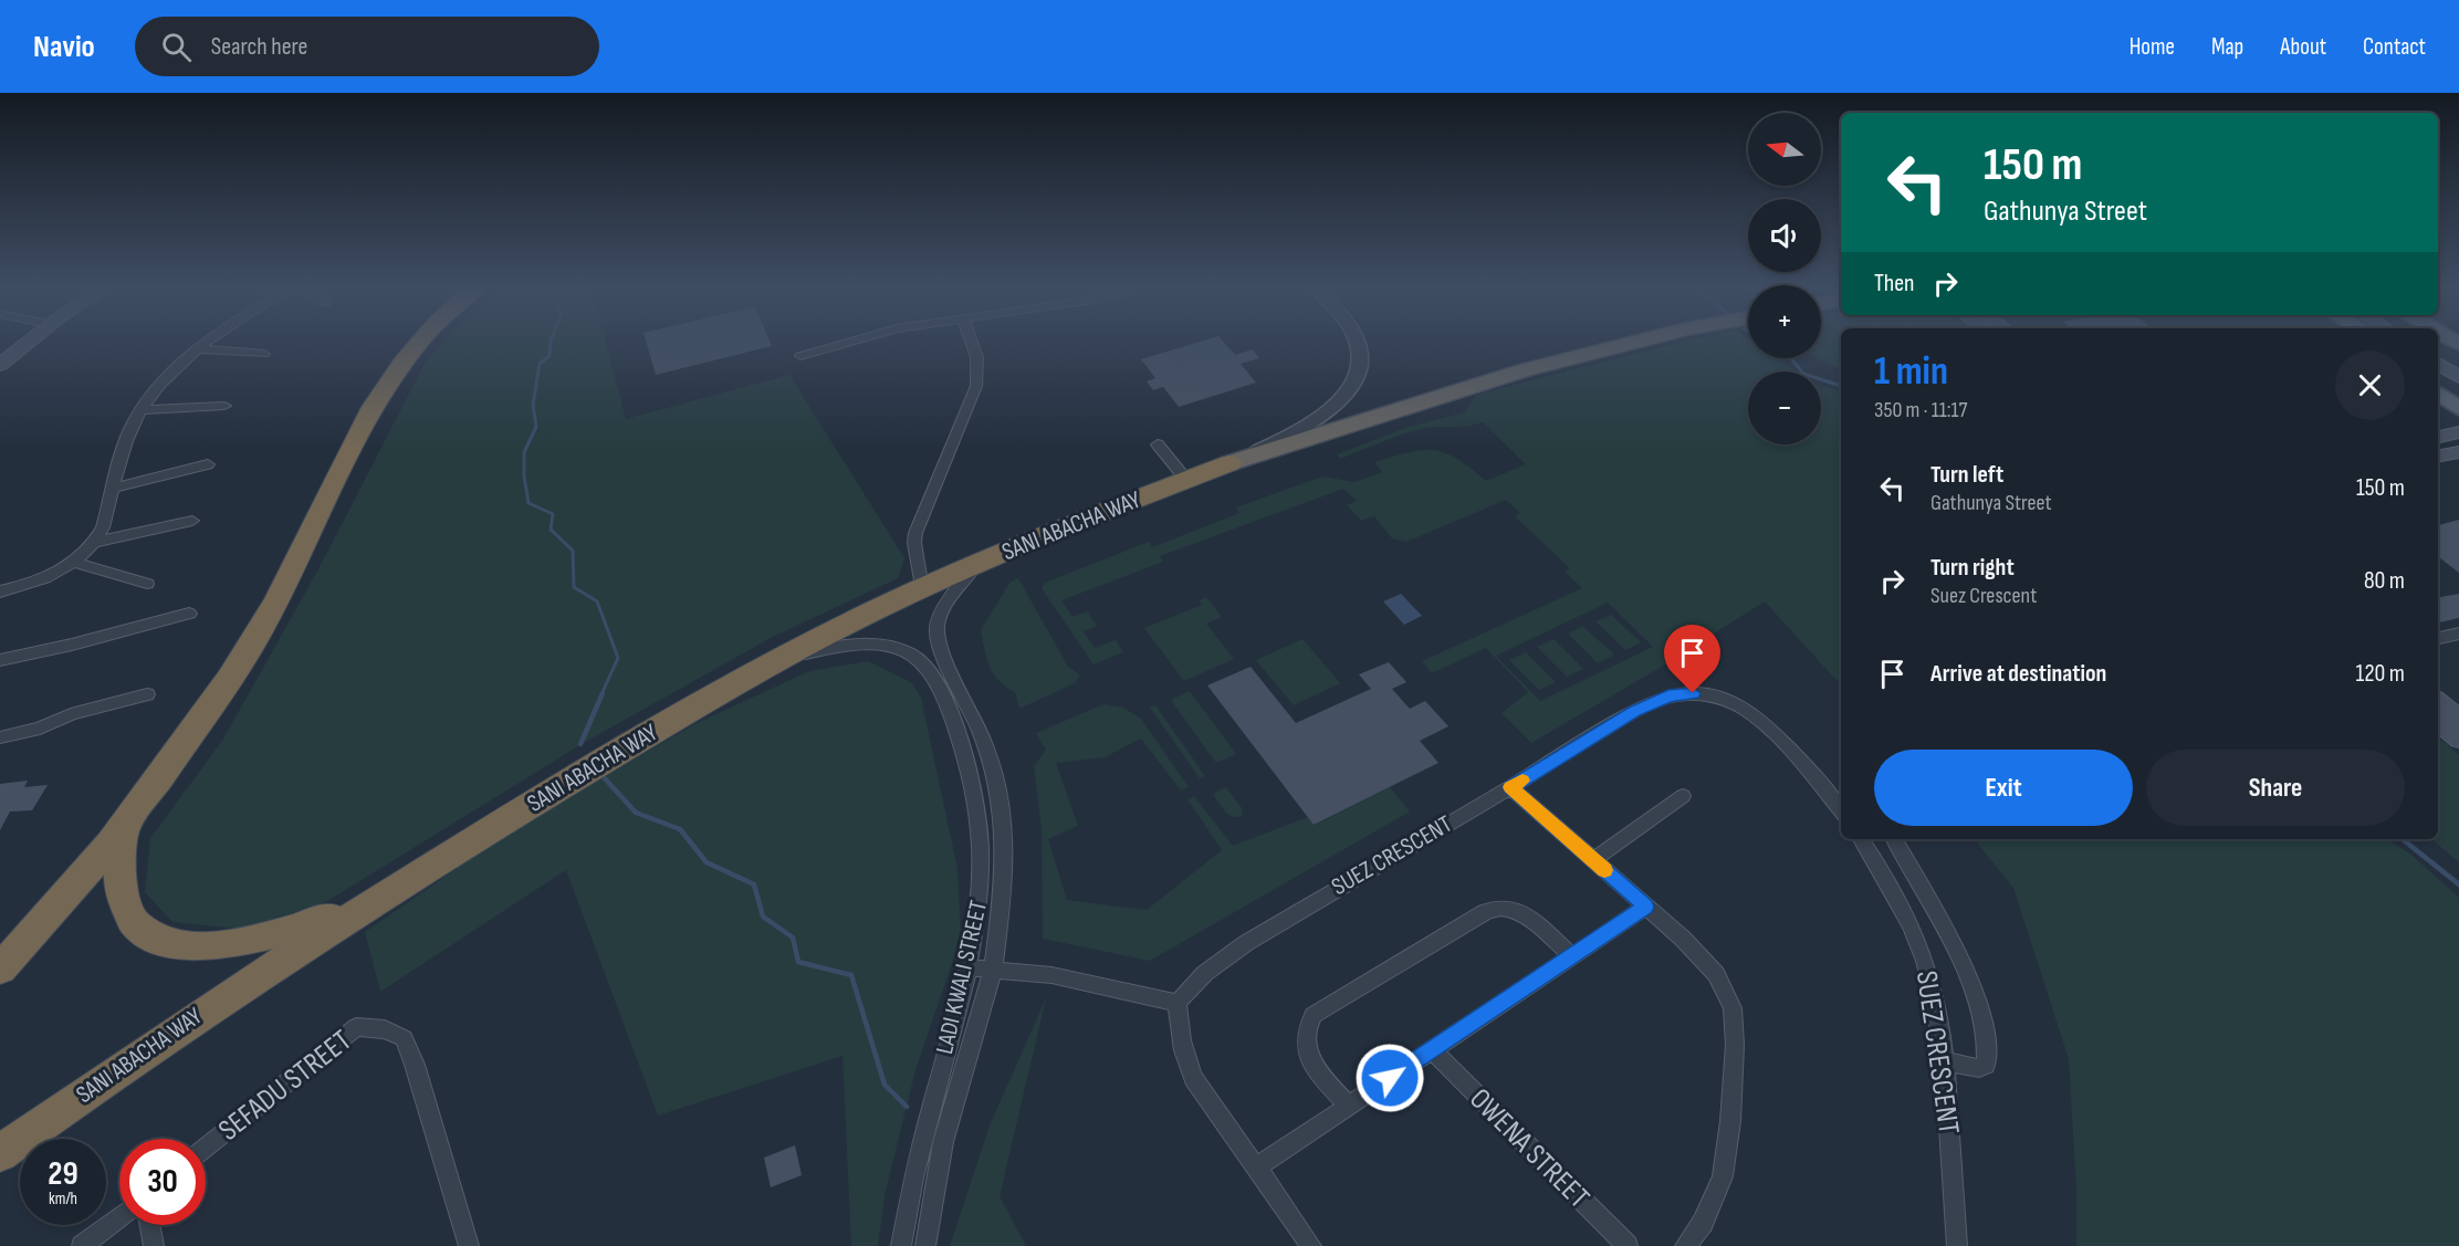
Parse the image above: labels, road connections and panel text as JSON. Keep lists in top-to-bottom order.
{
  "streets": {
    "highway": ["SANI ABACHA WAY"],
    "street": [
      "SUEZ CRESCENT",
      "LADI KWALI STREET",
      "SEFADU STREET",
      "OWENA STREET"
    ]
  },
  "crossings": [
    ["SANI ABACHA WAY", "LADI KWALI STREET"]
  ],
  "north": "left",
  "page": {
    "header": "Navio",
    "search": "Search here",
    "nav": [
      "Home",
      "Map",
      "About",
      "Contact"
    ],
    "map_buttons": ["+", "−"],
    "turn": ["150 m", "Gathunya Street"],
    "then": "Then",
    "heading": ["1 min", "350 m · 11:17"],
    "list": [
      {
        "name": "Turn left",
        "note": "Gathunya Street",
        "value": "150 m"
      },
      {
        "name": "Turn right",
        "note": "Suez Crescent",
        "value": "80 m"
      },
      {
        "name": "Arrive at destination",
        "value": "120 m"
      }
    ],
    "buttons": ["Exit", "Share"],
    "speed": "29 km/h",
    "limit": "30"
  }
}
